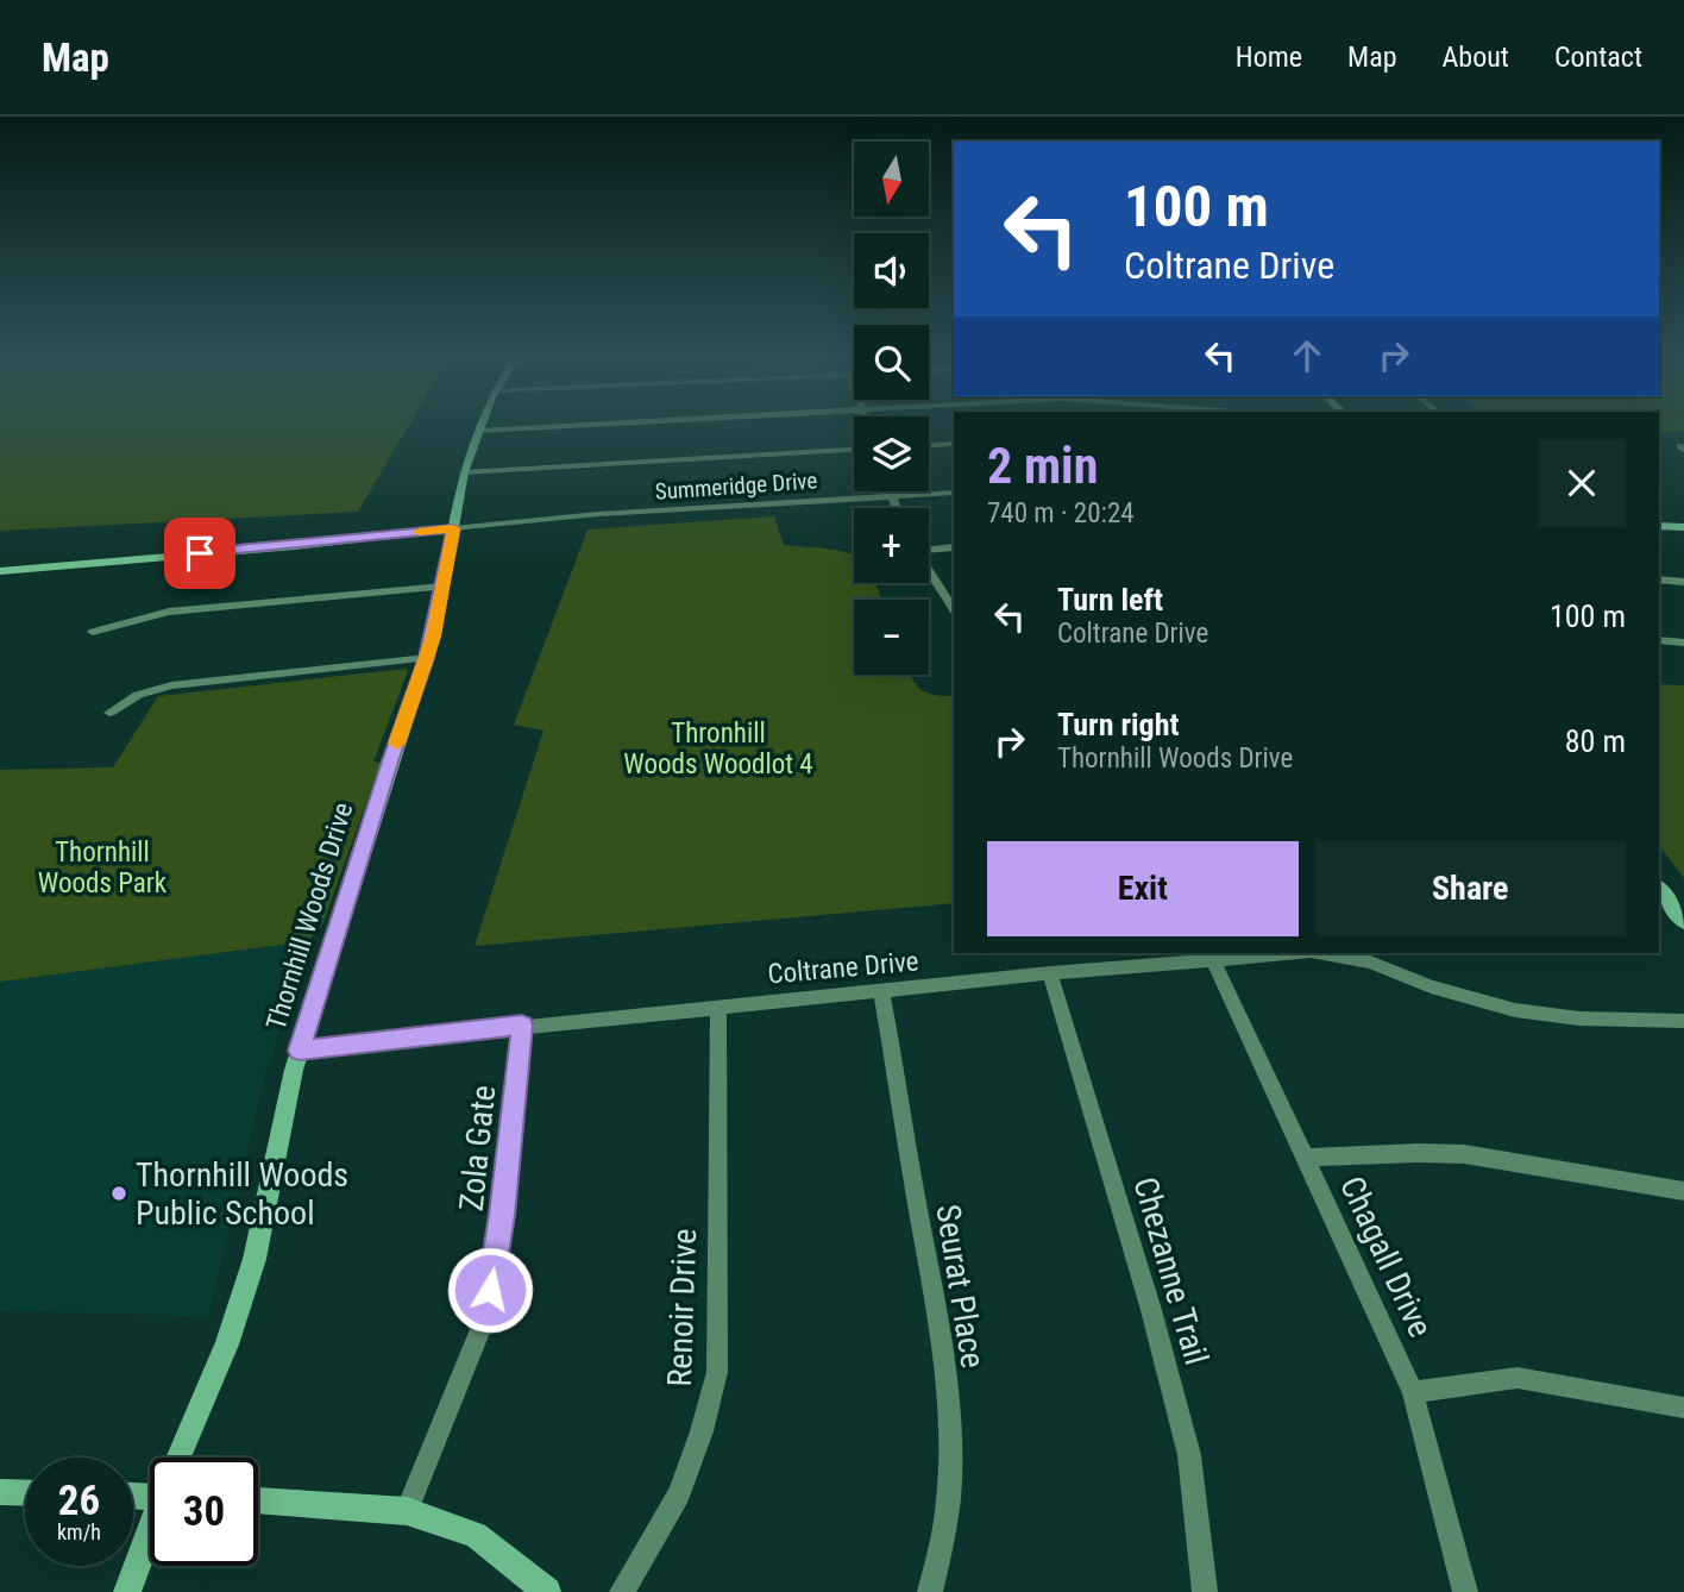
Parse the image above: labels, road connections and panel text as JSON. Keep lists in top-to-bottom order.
{
  "streets": {
    "street": [
      "Summeridge Drive",
      "Thornhill Woods Drive",
      "Coltrane Drive",
      "Zola Gate",
      "Chagall Drive",
      "Chezanne Trail",
      "Seurat Place",
      "Renoir Drive"
    ]
  },
  "crossings": [
    ["Summeridge Drive", "Thornhill Woods Drive"],
    ["Thornhill Woods Drive", "Coltrane Drive"],
    ["Coltrane Drive", "Zola Gate"],
    ["Coltrane Drive", "Chagall Drive"],
    ["Coltrane Drive", "Chezanne Trail"],
    ["Coltrane Drive", "Seurat Place"],
    ["Coltrane Drive", "Renoir Drive"]
  ],
  "parks": ["Thronhill Woods Woodlot 4", "Thornhill Woods Park"],
  "places": ["Thornhill Woods Public School"],
  "north": "bottom",
  "page": {
    "header": "Map",
    "nav": [
      "Home",
      "Map",
      "About",
      "Contact"
    ],
    "map_buttons": ["+", "−"],
    "turn": ["100 m", "Coltrane Drive"],
    "heading": ["2 min", "740 m · 20:24"],
    "list": [
      {
        "name": "Turn left",
        "note": "Coltrane Drive",
        "value": "100 m"
      },
      {
        "name": "Turn right",
        "note": "Thornhill Woods Drive",
        "value": "80 m"
      }
    ],
    "buttons": ["Exit", "Share"],
    "speed": "26 km/h",
    "limit": "30"
  }
}
